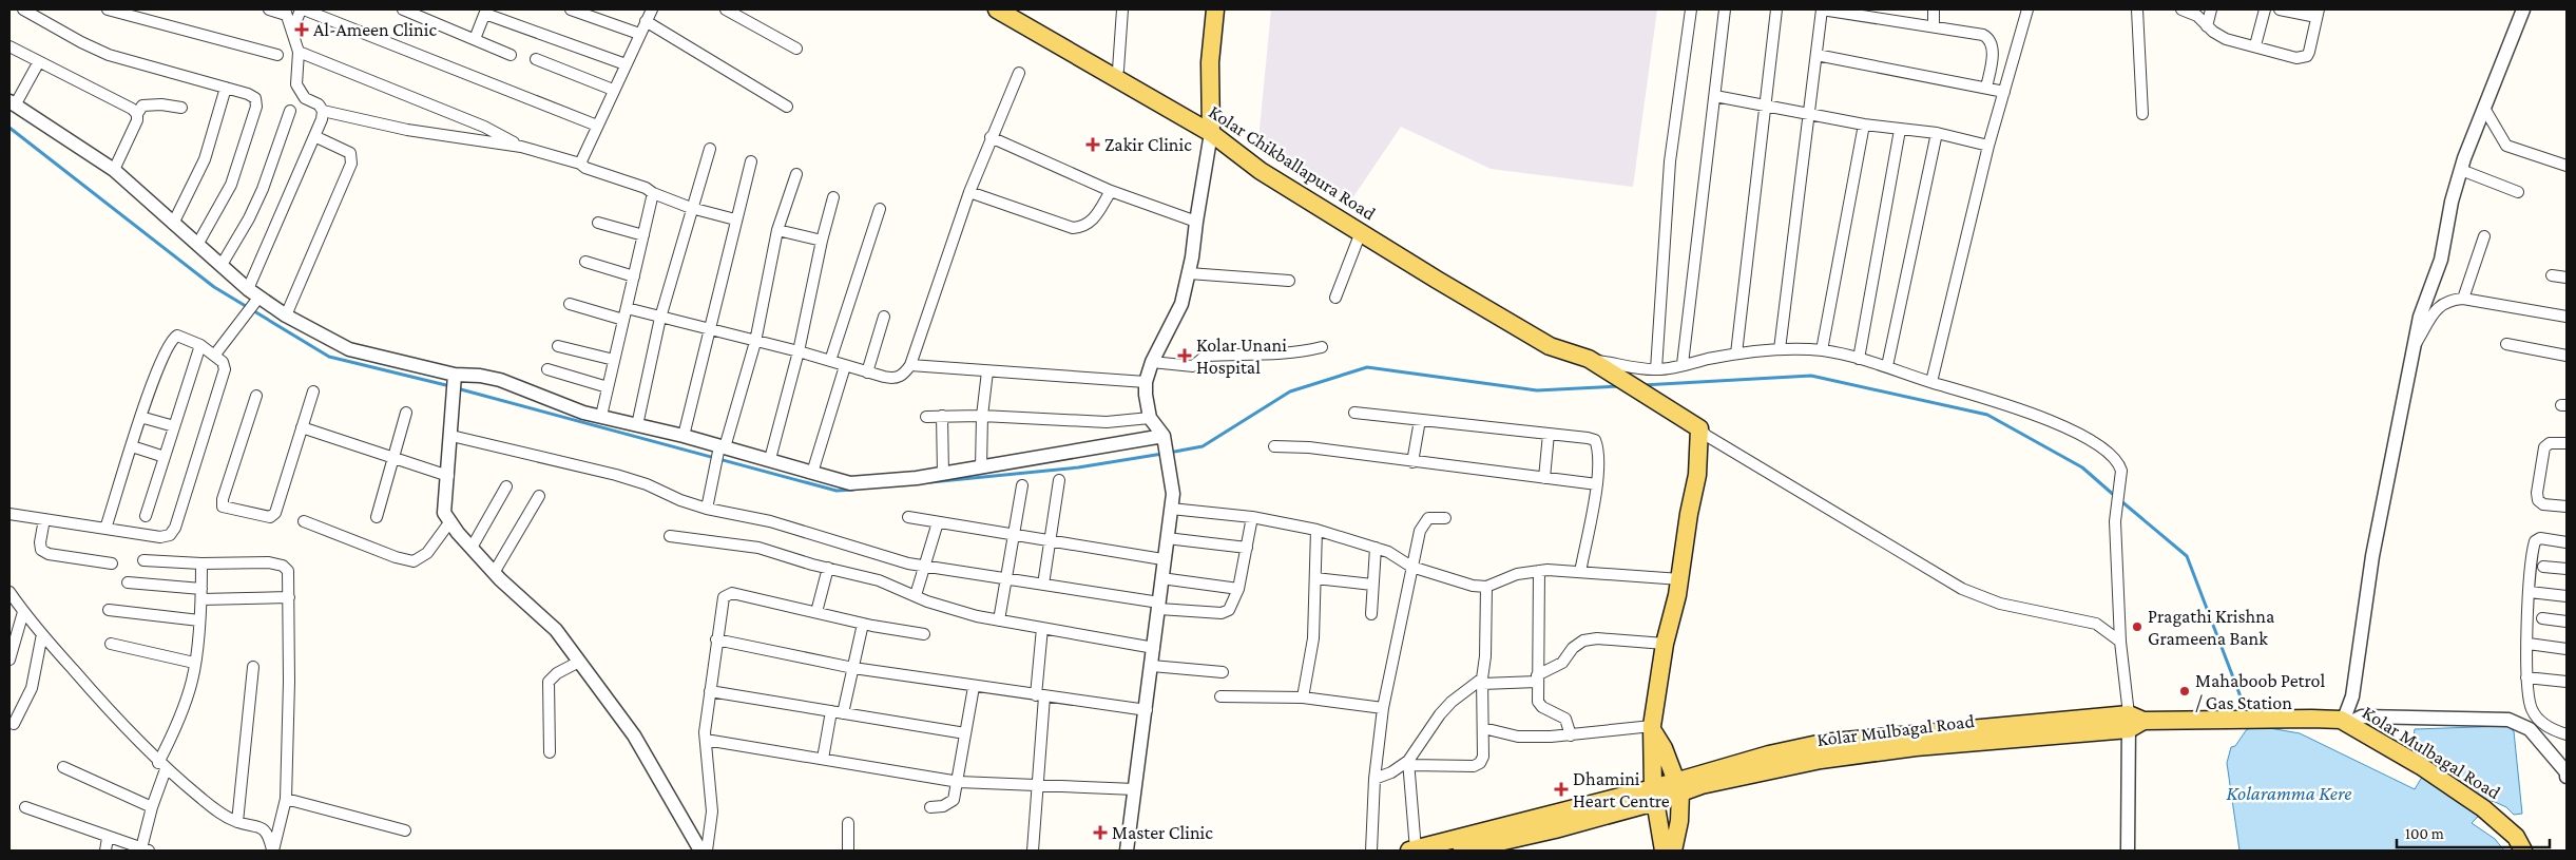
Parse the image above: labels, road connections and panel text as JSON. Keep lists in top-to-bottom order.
{
  "streets": {
    "main road": ["Kolar Chikballapura Road", "Kolar Mulbagal Road"]
  },
  "water": ["Kolaramma Kere"],
  "places": {
    "health": [
      "Al-Ameen Clinic",
      "Zakir Clinic",
      "Kolar Unani Hospital",
      "Dhamini Heart Centre",
      "Master Clinic"
    ],
    "other": ["Pragathi Krishna Grameena Bank", "Mahaboob Petrol / Gas Station"]
  },
  "scale_bar": "100 m"
}
